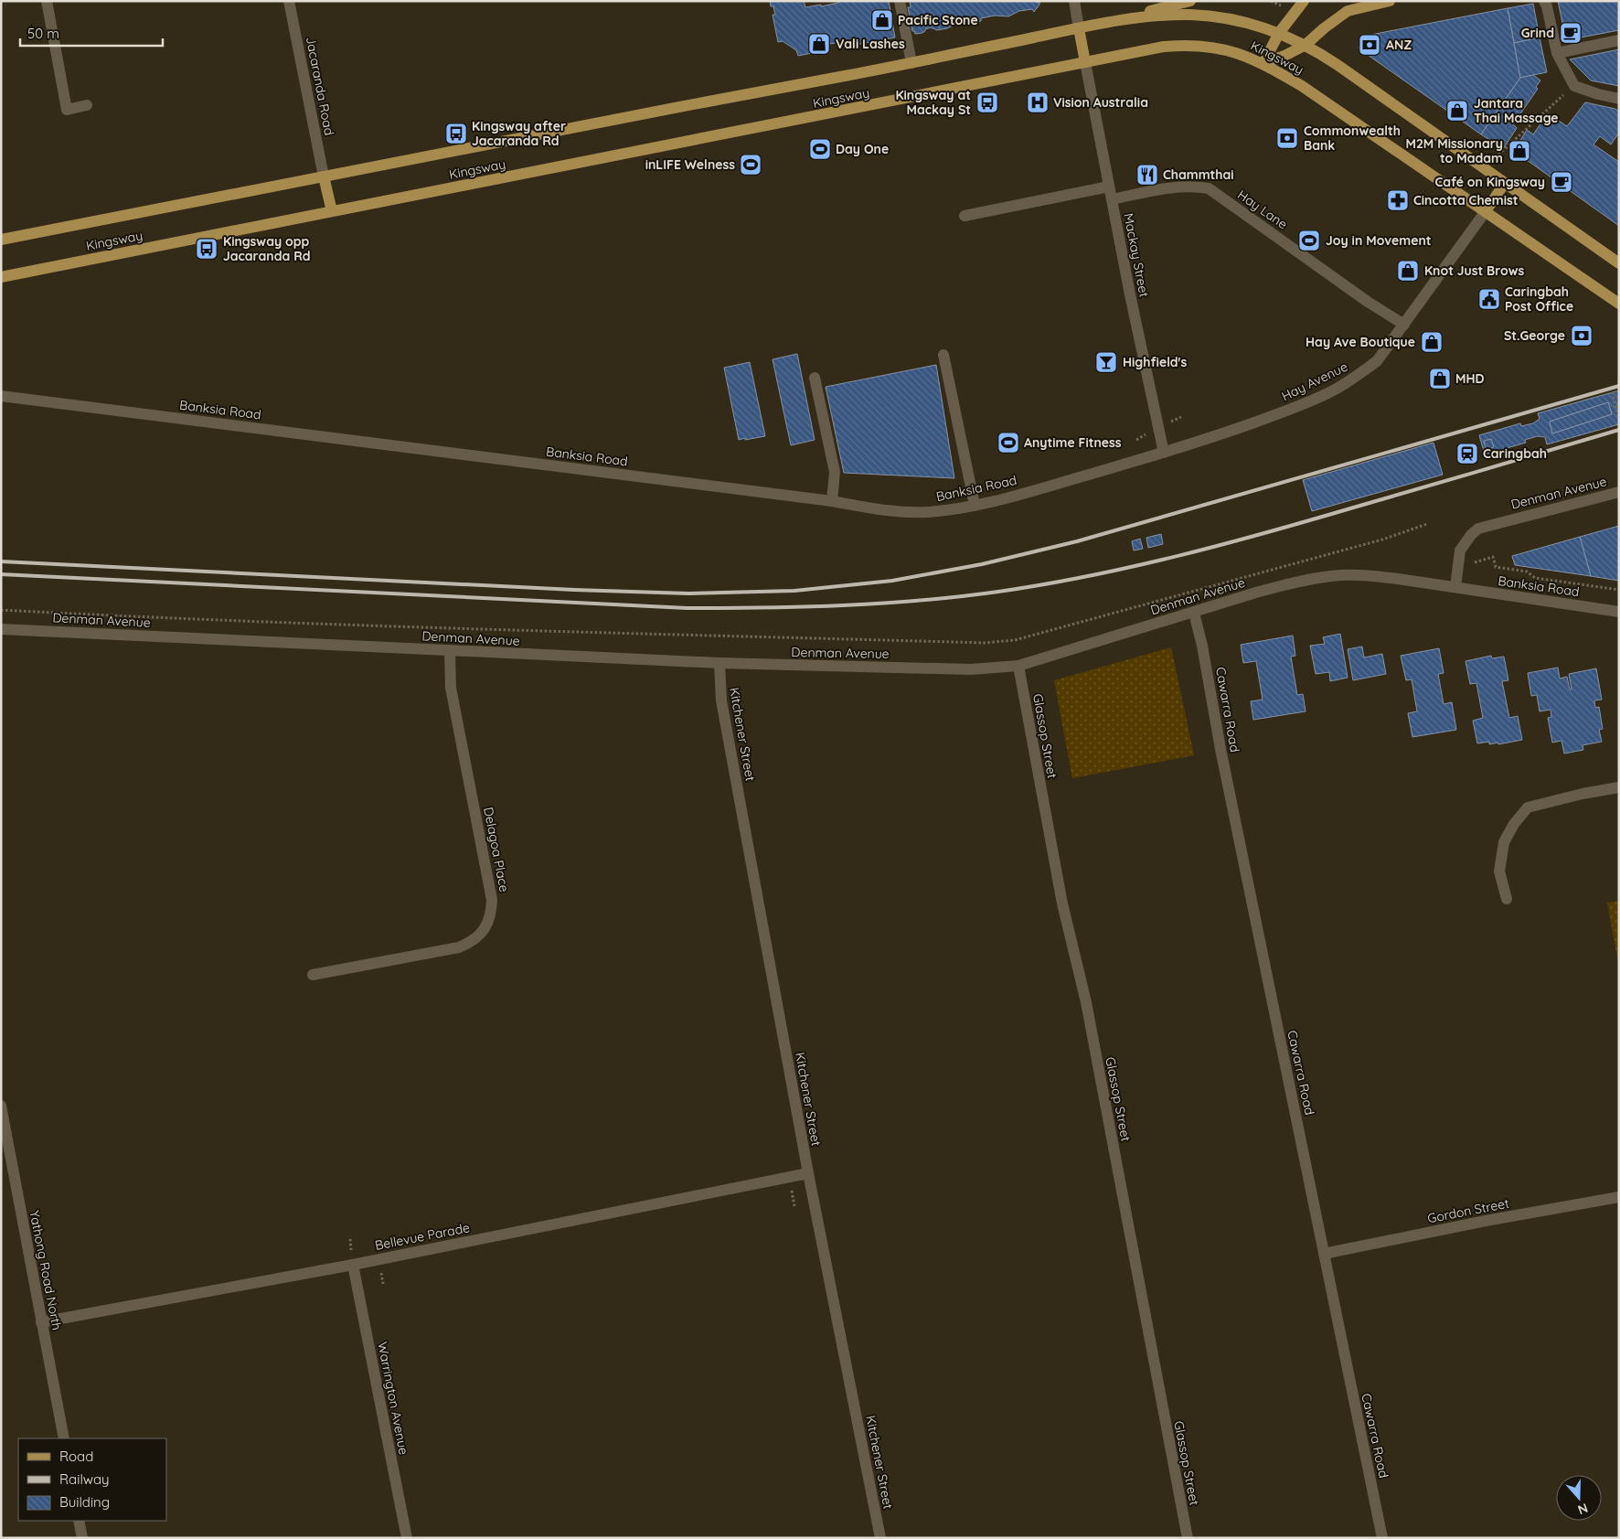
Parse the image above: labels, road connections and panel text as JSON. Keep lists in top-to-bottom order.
{
  "streets": {
    "main road": ["Kingsway"],
    "street": [
      "Jacaranda Road",
      "Hay Lane",
      "Mackay Street",
      "Hay Avenue",
      "Banksia Road",
      "Denman Avenue",
      "Cawarra Road",
      "Kitchener Street",
      "Glassop Street",
      "Delagoa Place",
      "Gordon Street",
      "Bellevue Parade",
      "Yathong Road North",
      "Warrington Avenue"
    ]
  },
  "crossings": [
    ["Kingsway", "Jacaranda Road"],
    ["Kingsway", "Mackay Street"],
    ["Kingsway", "Hay Avenue"],
    ["Hay Lane", "Mackay Street"],
    ["Hay Lane", "Hay Avenue"],
    ["Mackay Street", "Hay Avenue"],
    ["Mackay Street", "Banksia Road"],
    ["Hay Avenue", "Banksia Road"],
    ["Banksia Road", "Denman Avenue"],
    ["Denman Avenue", "Cawarra Road"],
    ["Denman Avenue", "Kitchener Street"],
    ["Denman Avenue", "Glassop Street"],
    ["Denman Avenue", "Delagoa Place"],
    ["Cawarra Road", "Gordon Street"],
    ["Kitchener Street", "Bellevue Parade"],
    ["Bellevue Parade", "Yathong Road North"],
    ["Bellevue Parade", "Warrington Avenue"]
  ],
  "places": {
    "shop": [
      "Pacific Stone",
      "Vali Lashes",
      "Jantara Thai Massage",
      "M2M Missionary to Madam",
      "Knot Just Brows",
      "Hay Ave Boutique",
      "MHD"
    ],
    "cafe": ["Grind", "Café on Kingsway"],
    "bank": ["ANZ", "Commonwealth Bank", "St.George"],
    "bus stop": ["Kingsway at Mackay St", "Kingsway after Jacaranda Rd", "Kingsway opp Jacaranda Rd"],
    "hospital": ["Vision Australia"],
    "sports": [
      "Day One",
      "inLIFE Welness",
      "Joy in Movement",
      "Anytime Fitness"
    ],
    "restaurant": ["Chammthai"],
    "pharmacy": ["Cincotta Chemist"],
    "public building": ["Caringbah Post Office"],
    "bar": ["Highfield's"],
    "station": ["Caringbah"]
  },
  "legend": ["Road", "Railway", "Building"],
  "scale_bar": "50 m",
  "north": "bottom"
}
